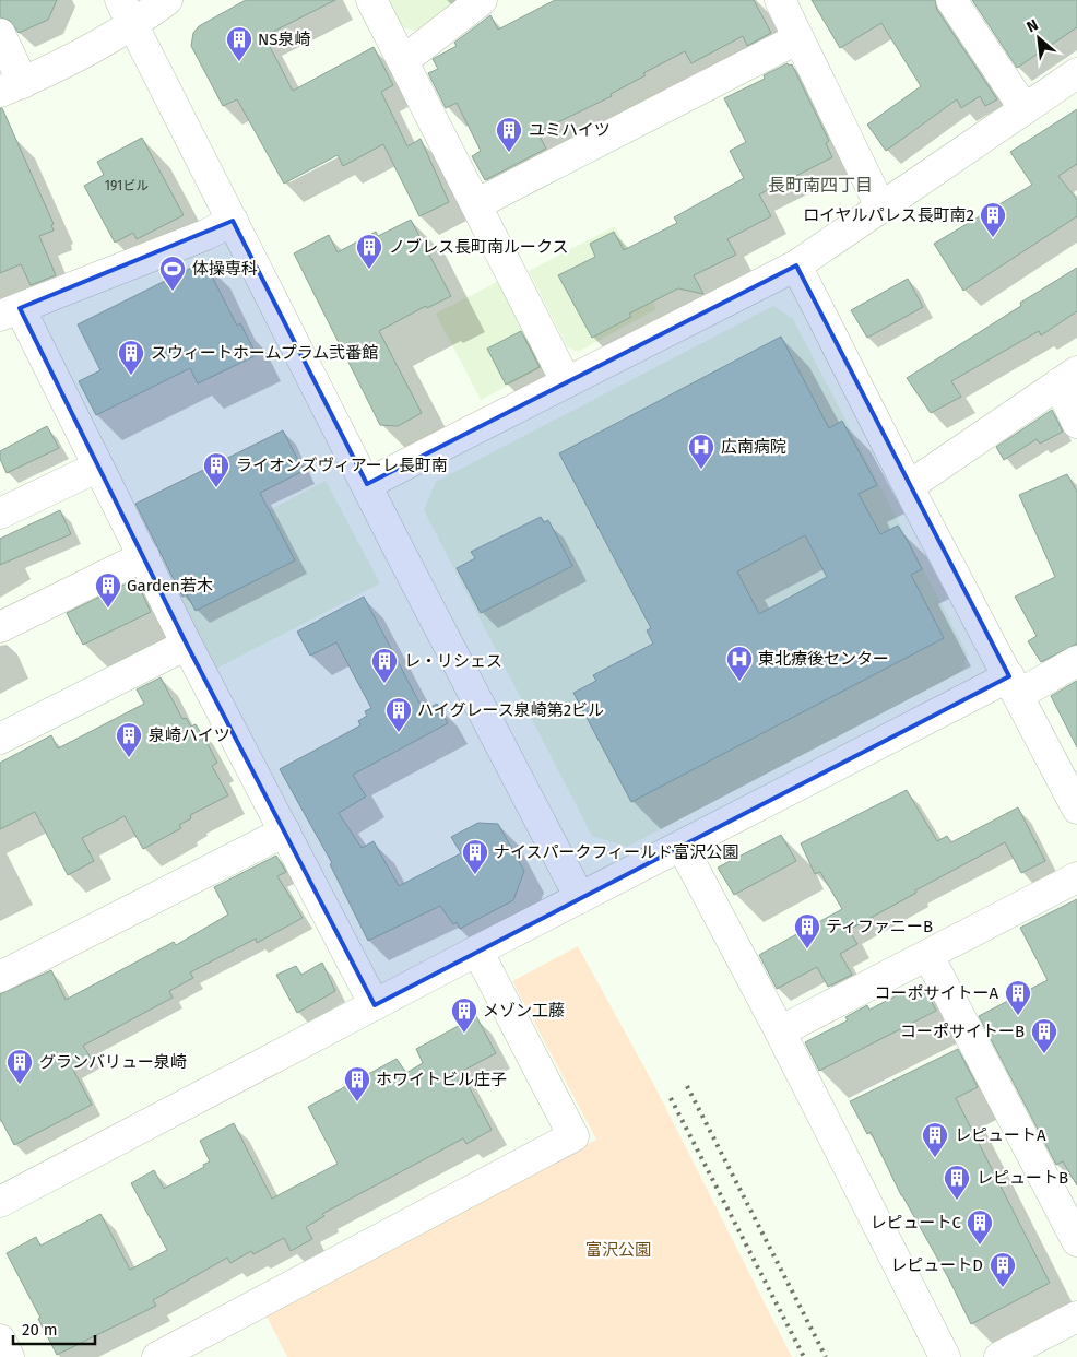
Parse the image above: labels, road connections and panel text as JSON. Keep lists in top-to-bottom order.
{
  "districts": ["長町南四丁目"],
  "parks": ["富沢公園"],
  "places": {
    "building": [
      "NS泉崎",
      "ユミハイツ",
      "ロイヤルパレス長町南2",
      "ノブレス長町南ルークス",
      "スウィートホームプラム弐番館",
      "ライオンズヴィアーレ長町南",
      "Garden若木",
      "レ・リシェス",
      "ハイグレース泉崎第2ビル",
      "泉崎ハイツ",
      "ナイスパークフィールド富沢公園",
      "ティファニーB",
      "コーポサイトーA",
      "メゾン工藤",
      "コーポサイトーB",
      "グランバリュー泉崎",
      "ホワイトビル庄子",
      "レピュートA",
      "レピュートB",
      "レピュートC",
      "レピュートD"
    ],
    "sports": ["体操専科"],
    "hospital": ["広南病院", "東北療後センター"]
  },
  "house_numbers": ["191ビル"],
  "scale_bar": "20 m",
  "north": "top left"
}
